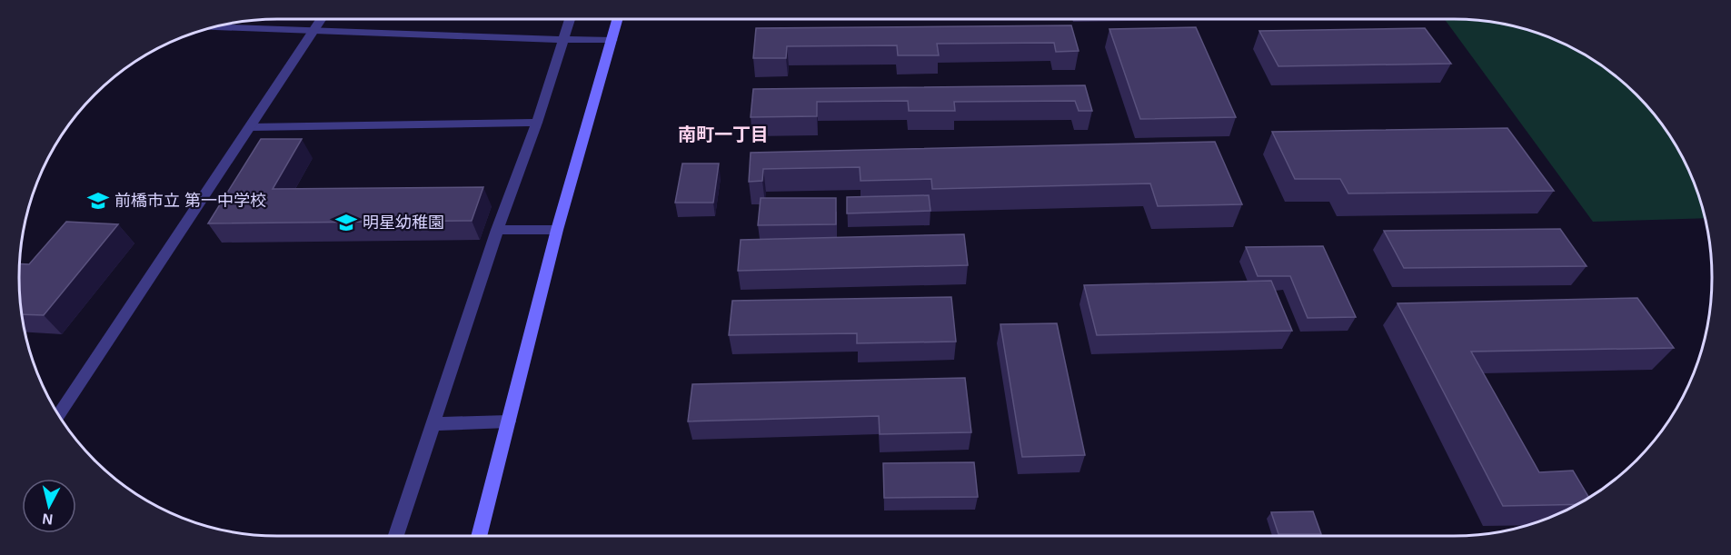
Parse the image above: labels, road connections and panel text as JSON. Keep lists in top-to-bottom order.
{
  "districts": ["南町一丁目"],
  "places": {
    "school or university": ["前橋市立 第一中学校", "明星幼稚園"]
  },
  "north": "bottom"
}
